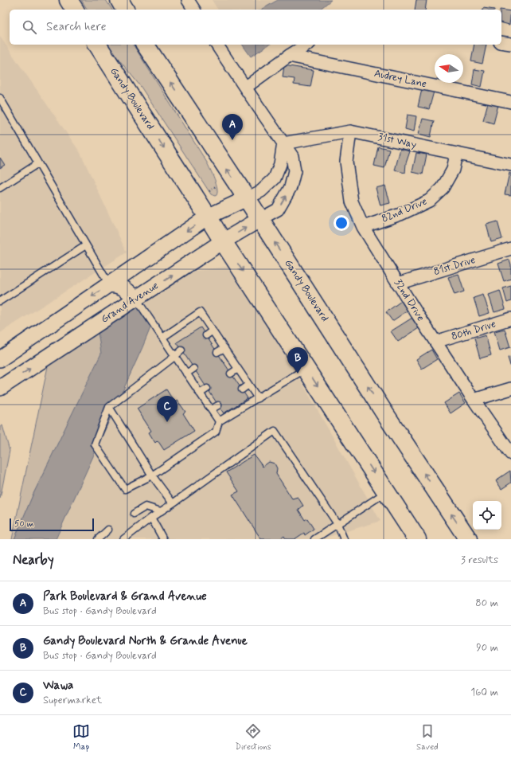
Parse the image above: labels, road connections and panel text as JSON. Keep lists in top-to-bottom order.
{
  "streets": {
    "highway": ["Gandy Boulevard"],
    "street": [
      "Audrey Lane",
      "31st Way",
      "82nd Drive",
      "81st Drive",
      "32nd Drive",
      "Grand Avenue",
      "80th Drive"
    ]
  },
  "crossings": [
    ["Gandy Boulevard", "Grand Avenue"],
    ["31st Way", "82nd Drive"],
    ["31st Way", "32nd Drive"],
    ["82nd Drive", "32nd Drive"],
    ["81st Drive", "32nd Drive"],
    ["32nd Drive", "80th Drive"]
  ],
  "scale_bar": "50 m",
  "north": "left",
  "page": {
    "search": "Search here",
    "pins": ["A", "B", "C"],
    "scale": "50 m",
    "heading": ["Nearby", "3 results"],
    "list": [
      {
        "mark": "A",
        "name": "Park Boulevard & Grand Avenue",
        "note": "Bus stop · Gandy Boulevard",
        "value": "80 m"
      },
      {
        "mark": "B",
        "name": "Gandy Boulevard North & Grande Avenue",
        "note": "Bus stop · Gandy Boulevard",
        "value": "90 m"
      },
      {
        "mark": "C",
        "name": "Wawa",
        "note": "Supermarket",
        "value": "160 m"
      }
    ],
    "nav": ["Map", "Directions", "Saved"]
  }
}
